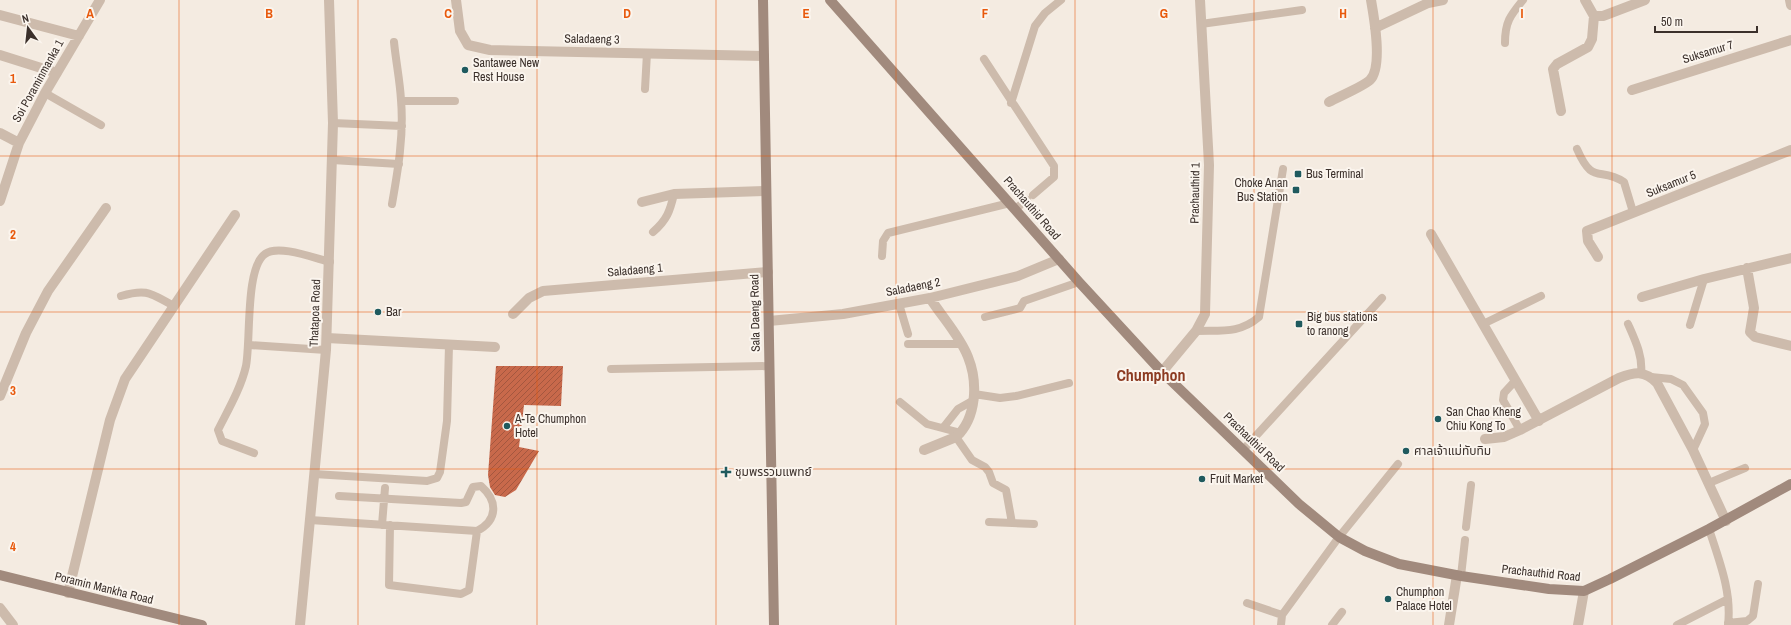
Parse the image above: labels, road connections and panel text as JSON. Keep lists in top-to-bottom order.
{
  "streets": {
    "street": [
      "Saladaeng 3",
      "Suksamur 7",
      "Soi Poraminmanka 1",
      "Suksamur 5",
      "Prachauthid 1",
      "Prachauthid Road",
      "Saladaeng 1",
      "Saladaeng 2",
      "Thatapoa Road",
      "Sala Daeng Road",
      "Poramin Mankha Road"
    ]
  },
  "crossings": [
    ["Saladaeng 3", "Sala Daeng Road"],
    ["Prachauthid 1", "Prachauthid Road"],
    ["Prachauthid Road", "Saladaeng 2"],
    ["Saladaeng 1", "Sala Daeng Road"],
    ["Saladaeng 2", "Sala Daeng Road"]
  ],
  "districts": ["Chumphon"],
  "places": {
    "other": [
      "Santawee New Rest House",
      "Bar",
      "San Chao Kheng Chiu Kong To",
      "A-Te Chumphon Hotel",
      "ศาลเจ้าแม่ทับทิม",
      "Fruit Market",
      "Chumphon Palace Hotel"
    ],
    "transit": ["Bus Terminal", "Choke Anan Bus Station", "Big bus stations to ranong"],
    "health": ["ชุมพรรวมแพทย์"]
  },
  "scale_bar": "50 m",
  "north": "top",
  "grid": {
    "columns": [
      "A",
      "B",
      "C",
      "D",
      "E",
      "F",
      "G",
      "H",
      "I"
    ],
    "rows": [
      "1",
      "2",
      "3",
      "4"
    ]
  }
}
